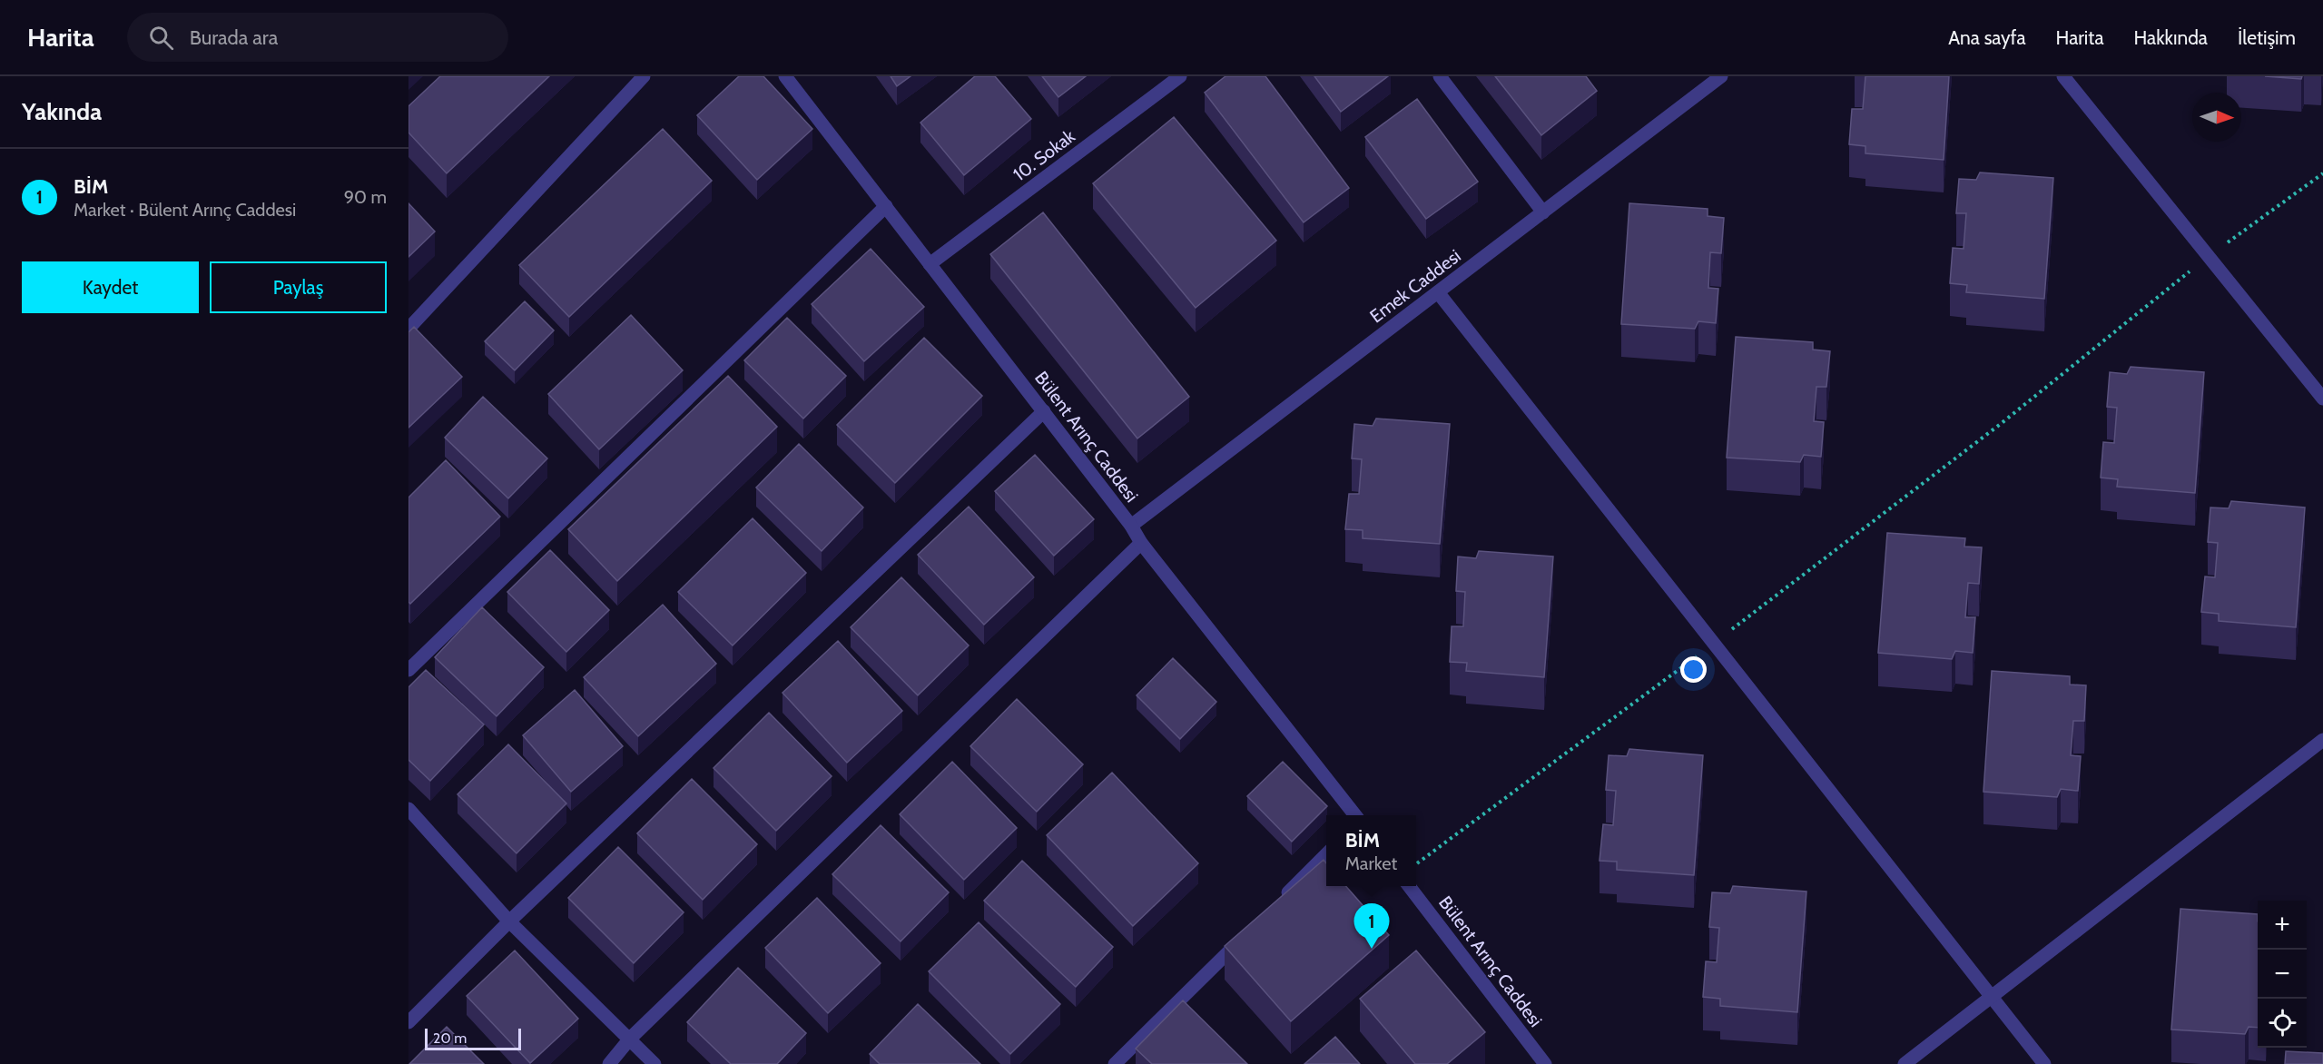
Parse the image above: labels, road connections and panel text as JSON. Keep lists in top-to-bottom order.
{
  "streets": {
    "street": ["10. Sokak", "Emek Caddesi", "Bülent Arınç Caddesi"]
  },
  "crossings": [
    ["10. Sokak", "Bülent Arınç Caddesi"],
    ["Emek Caddesi", "Bülent Arınç Caddesi"]
  ],
  "scale_bar": "20 m",
  "north": "right",
  "page": {
    "header": "Harita",
    "search": "Burada ara",
    "nav": [
      "Ana sayfa",
      "Harita",
      "Hakkında",
      "İletişim"
    ],
    "heading": "Yakında",
    "list": [
      {
        "mark": "1",
        "name": "BİM",
        "note": "Market · Bülent Arınç Caddesi",
        "value": "90 m"
      }
    ],
    "buttons": ["Kaydet", "Paylaş"],
    "popup": ["BİM", "Market"],
    "map_buttons": ["+", "−"],
    "pins": "1",
    "scale": "20 m"
  }
}
